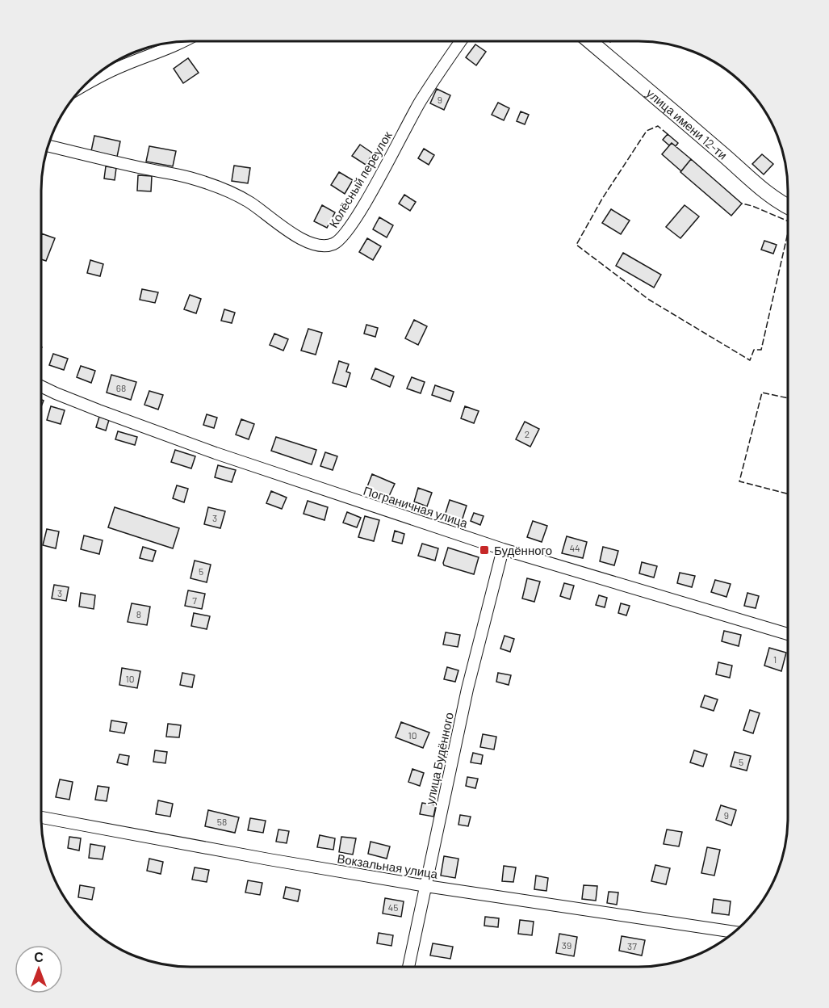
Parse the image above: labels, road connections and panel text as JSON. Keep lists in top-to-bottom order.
{
  "streets": {
    "main road": ["улица имени 12-ти"],
    "street": [
      "Колёсный переулок",
      "Пограничная улица",
      "улица Будённого",
      "Вокзальная улица"
    ]
  },
  "crossings": [
    ["Пограничная улица", "улица Будённого"],
    ["улица Будённого", "Вокзальная улица"]
  ],
  "places": {
    "transit": ["Будённого"]
  },
  "house_numbers": [
    "9",
    "68",
    "2",
    "3",
    "44",
    "5",
    "3",
    "7",
    "8",
    "1",
    "10",
    "10",
    "5",
    "9",
    "58",
    "45",
    "39",
    "37"
  ],
  "north": "top"
}
